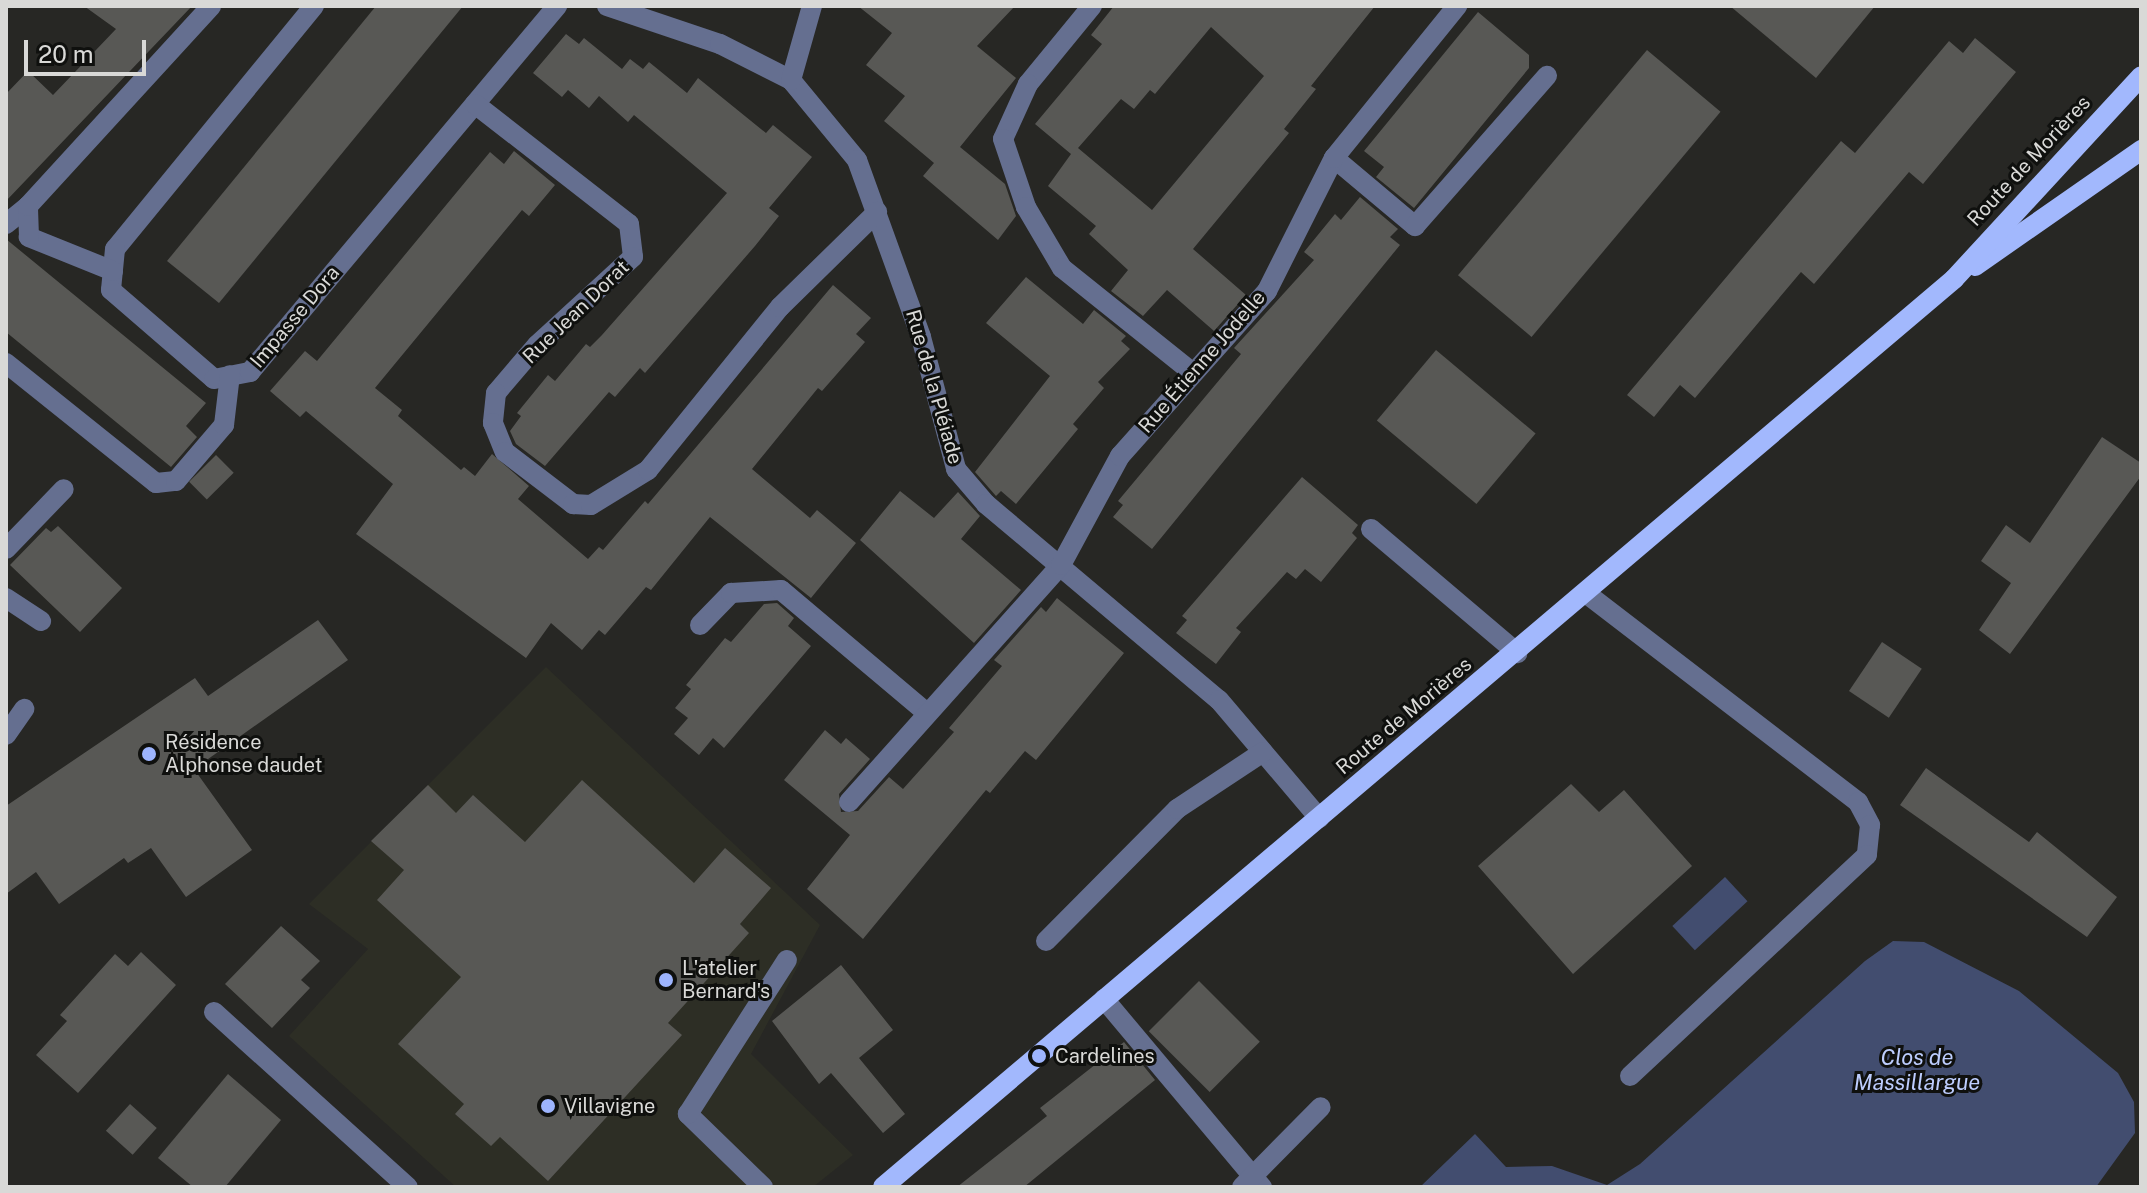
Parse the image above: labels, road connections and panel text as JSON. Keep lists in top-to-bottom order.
{
  "streets": {
    "main road": ["Route de Morières"],
    "street": [
      "Rue Jean Dorat",
      "Impasse Dora",
      "Rue Étienne Jodelle",
      "Rue de la Pléiade"
    ]
  },
  "crossings": [
    ["Route de Morières", "Rue de la Pléiade"],
    ["Rue Jean Dorat", "Impasse Dora"],
    ["Rue Jean Dorat", "Rue de la Pléiade"],
    ["Rue Étienne Jodelle", "Rue de la Pléiade"]
  ],
  "water": ["Clos de Massillargue"],
  "places": [
    "Résidence Alphonse daudet",
    "L'atelier Bernard's",
    "Cardelines",
    "Villavigne"
  ],
  "scale_bar": "20 m"
}
